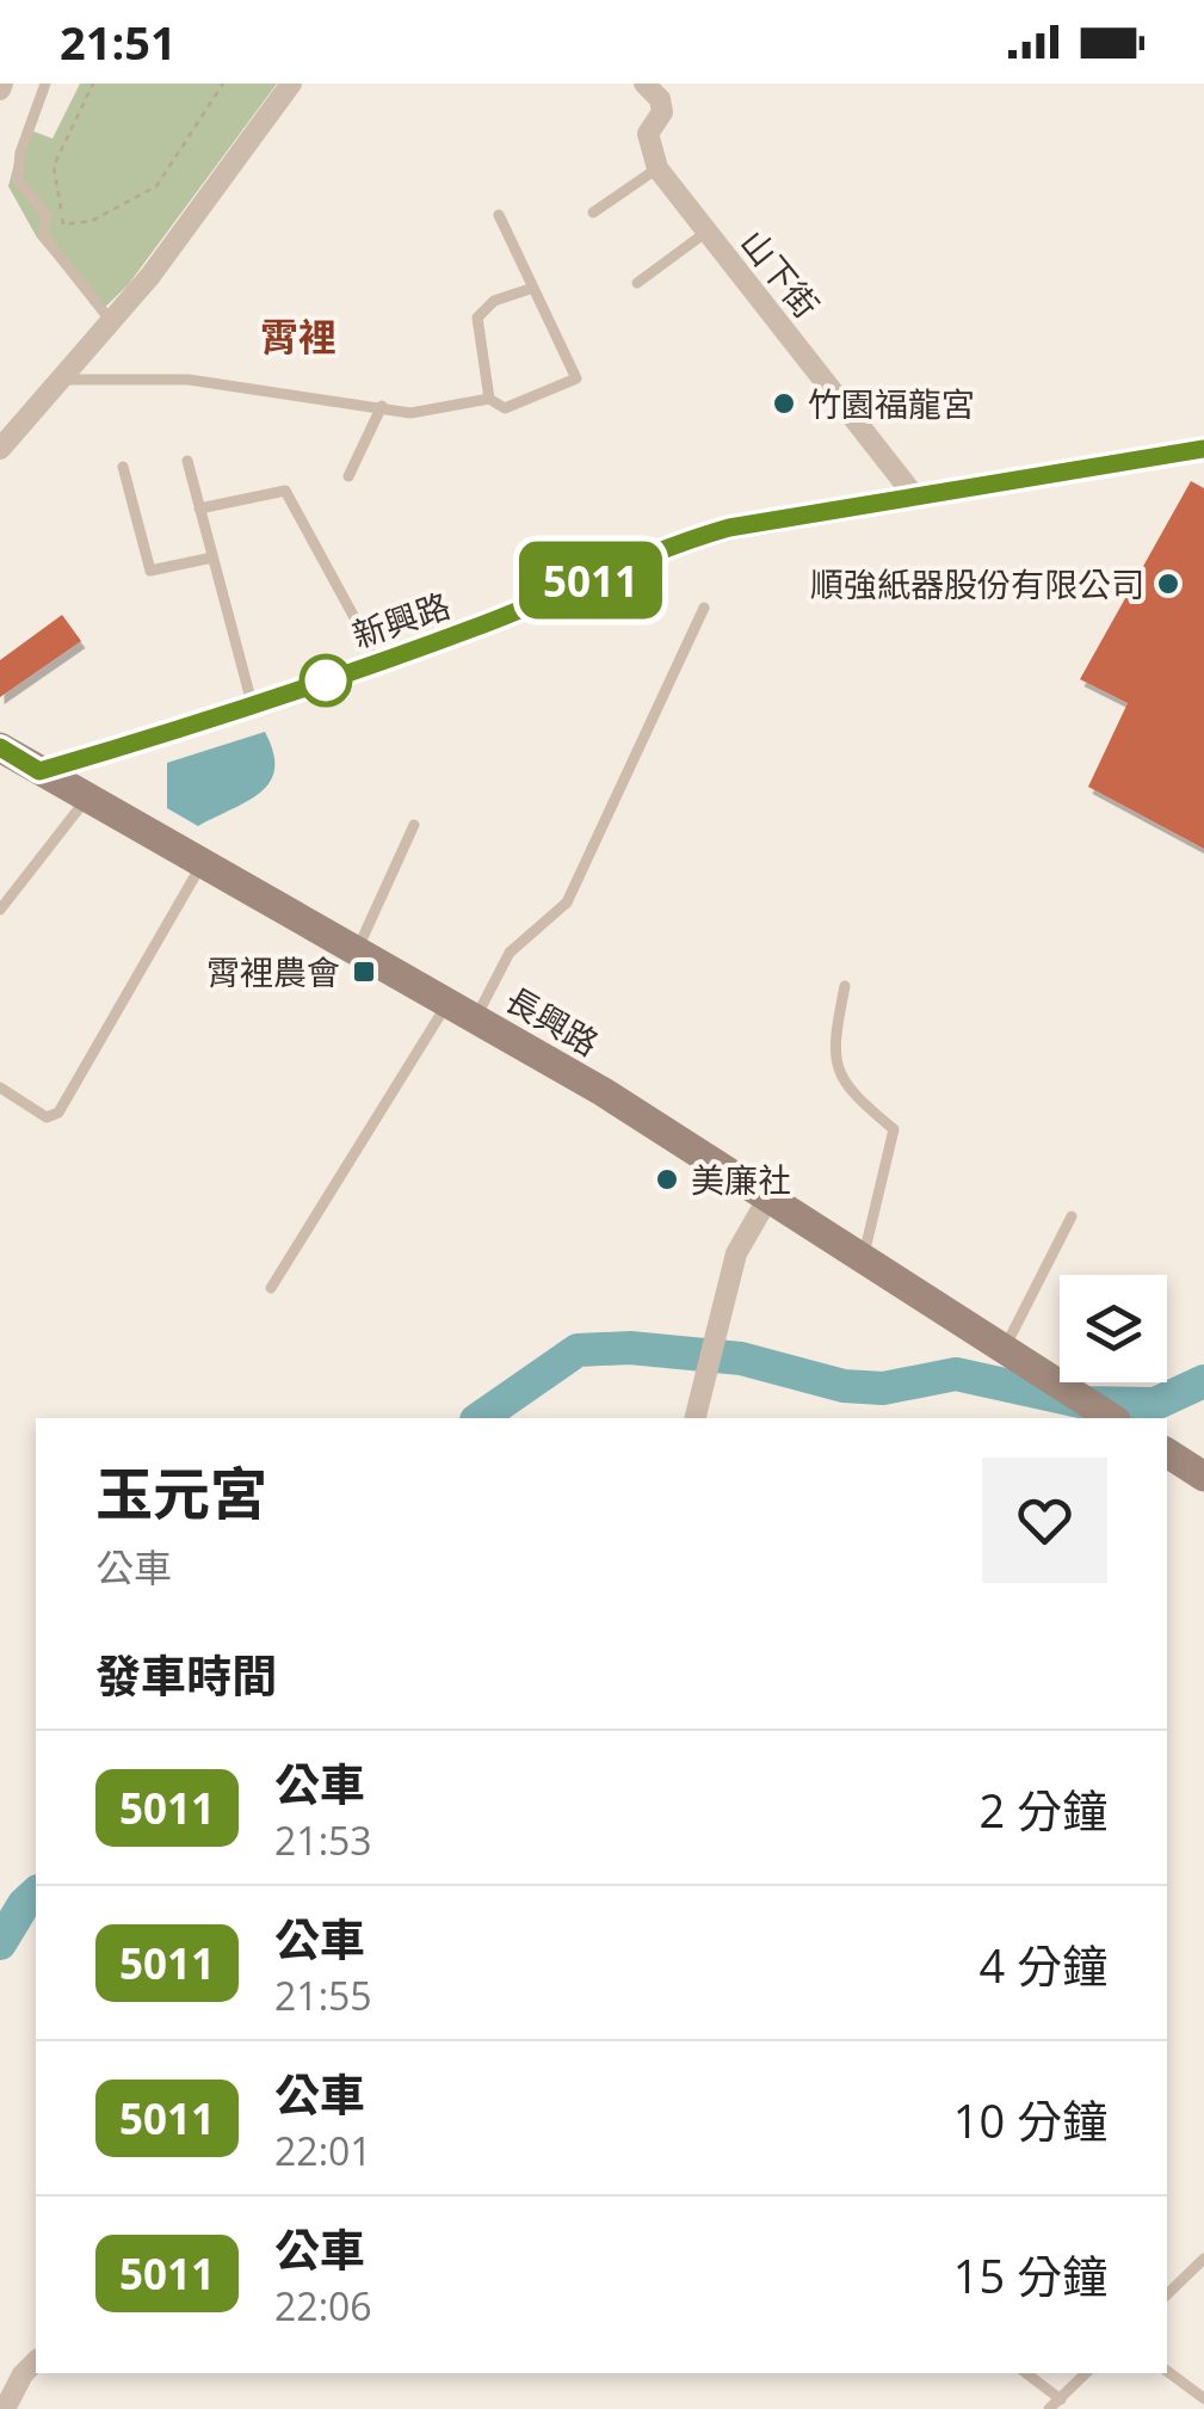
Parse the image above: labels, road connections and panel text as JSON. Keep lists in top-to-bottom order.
{
  "streets": {
    "main road": ["長興路"],
    "street": ["山下街", "新興路"]
  },
  "crossings": [
    ["山下街", "新興路"],
    ["新興路", "長興路"]
  ],
  "districts": ["霄裡"],
  "places": {
    "other": ["竹園福龍宮", "順強紙器股份有限公司", "美廉社"],
    "transit": ["霄裡農會"]
  },
  "lines": ["bus line 5011"],
  "page": {
    "status": "21:51",
    "on_map": "5011",
    "heading": [
      ["玉元宮", "公車"],
      "發車時間"
    ],
    "list": [
      {
        "mark": "5011",
        "name": "公車",
        "note": "21:53",
        "value": "2 分鐘"
      },
      {
        "mark": "5011",
        "name": "公車",
        "note": "21:55",
        "value": "4 分鐘"
      },
      {
        "mark": "5011",
        "name": "公車",
        "note": "22:01",
        "value": "10 分鐘"
      },
      {
        "mark": "5011",
        "name": "公車",
        "note": "22:06",
        "value": "15 分鐘"
      }
    ]
  }
}
